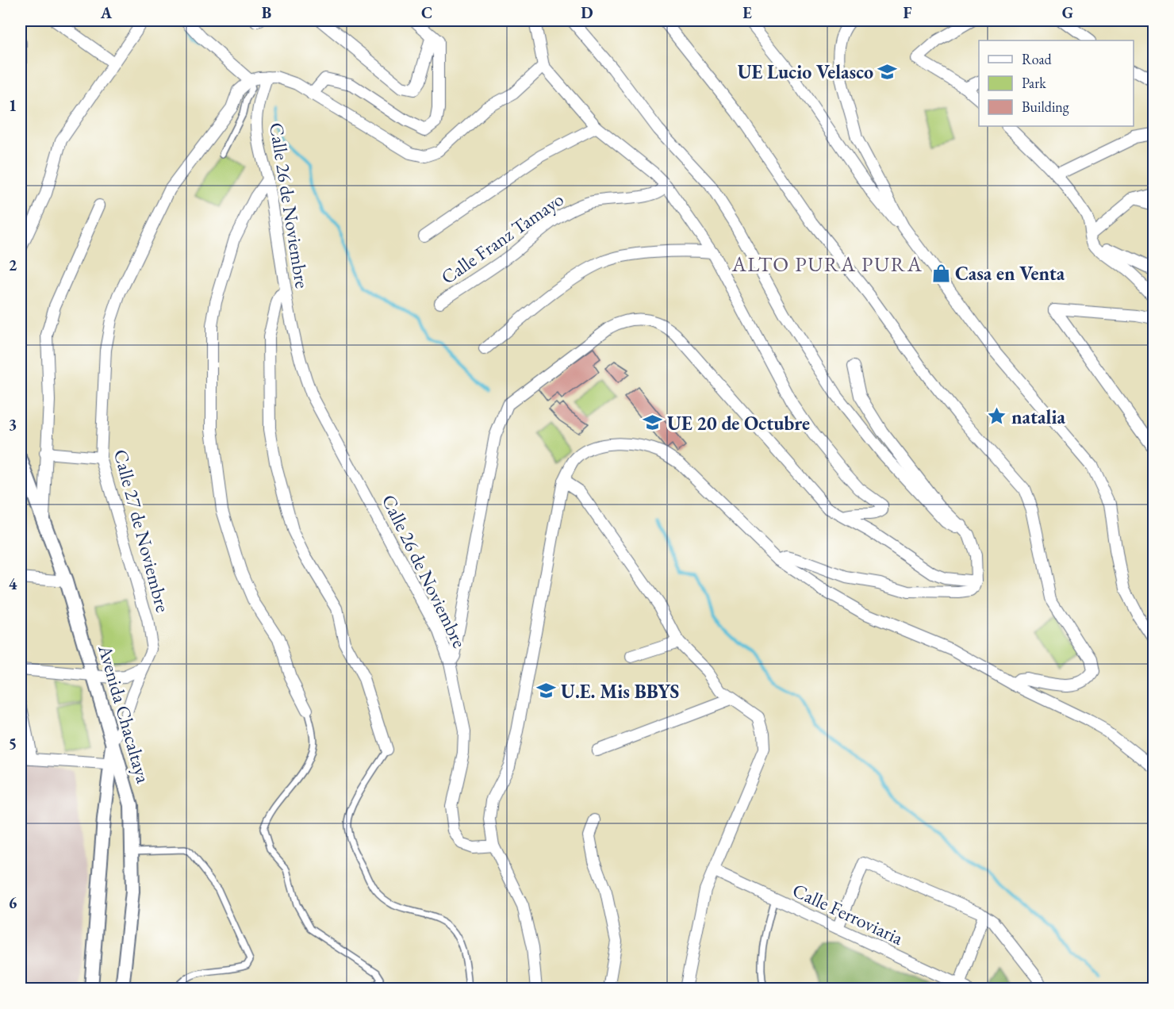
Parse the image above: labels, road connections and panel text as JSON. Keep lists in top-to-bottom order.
{
  "streets": {
    "street": [
      "Calle 26 de Noviembre",
      "Calle Franz Tamayo",
      "Calle 27 de Noviembre",
      "Avenida Chacaltaya",
      "Calle Ferroviaria"
    ]
  },
  "crossings": [
    ["Calle 27 de Noviembre", "Avenida Chacaltaya"]
  ],
  "districts": ["ALTO PURA PURA"],
  "places": {
    "school or university": ["UE Lucio Velasco", "UE 20 de Octubre", "U.E. Mis BBYS"],
    "shop": ["Casa en Venta"],
    "place": ["natalia"]
  },
  "legend": ["Road", "Park", "Building"],
  "grid": {
    "columns": [
      "A",
      "B",
      "C",
      "D",
      "E",
      "F",
      "G"
    ],
    "rows": [
      "1",
      "2",
      "3",
      "4",
      "5",
      "6"
    ]
  }
}
